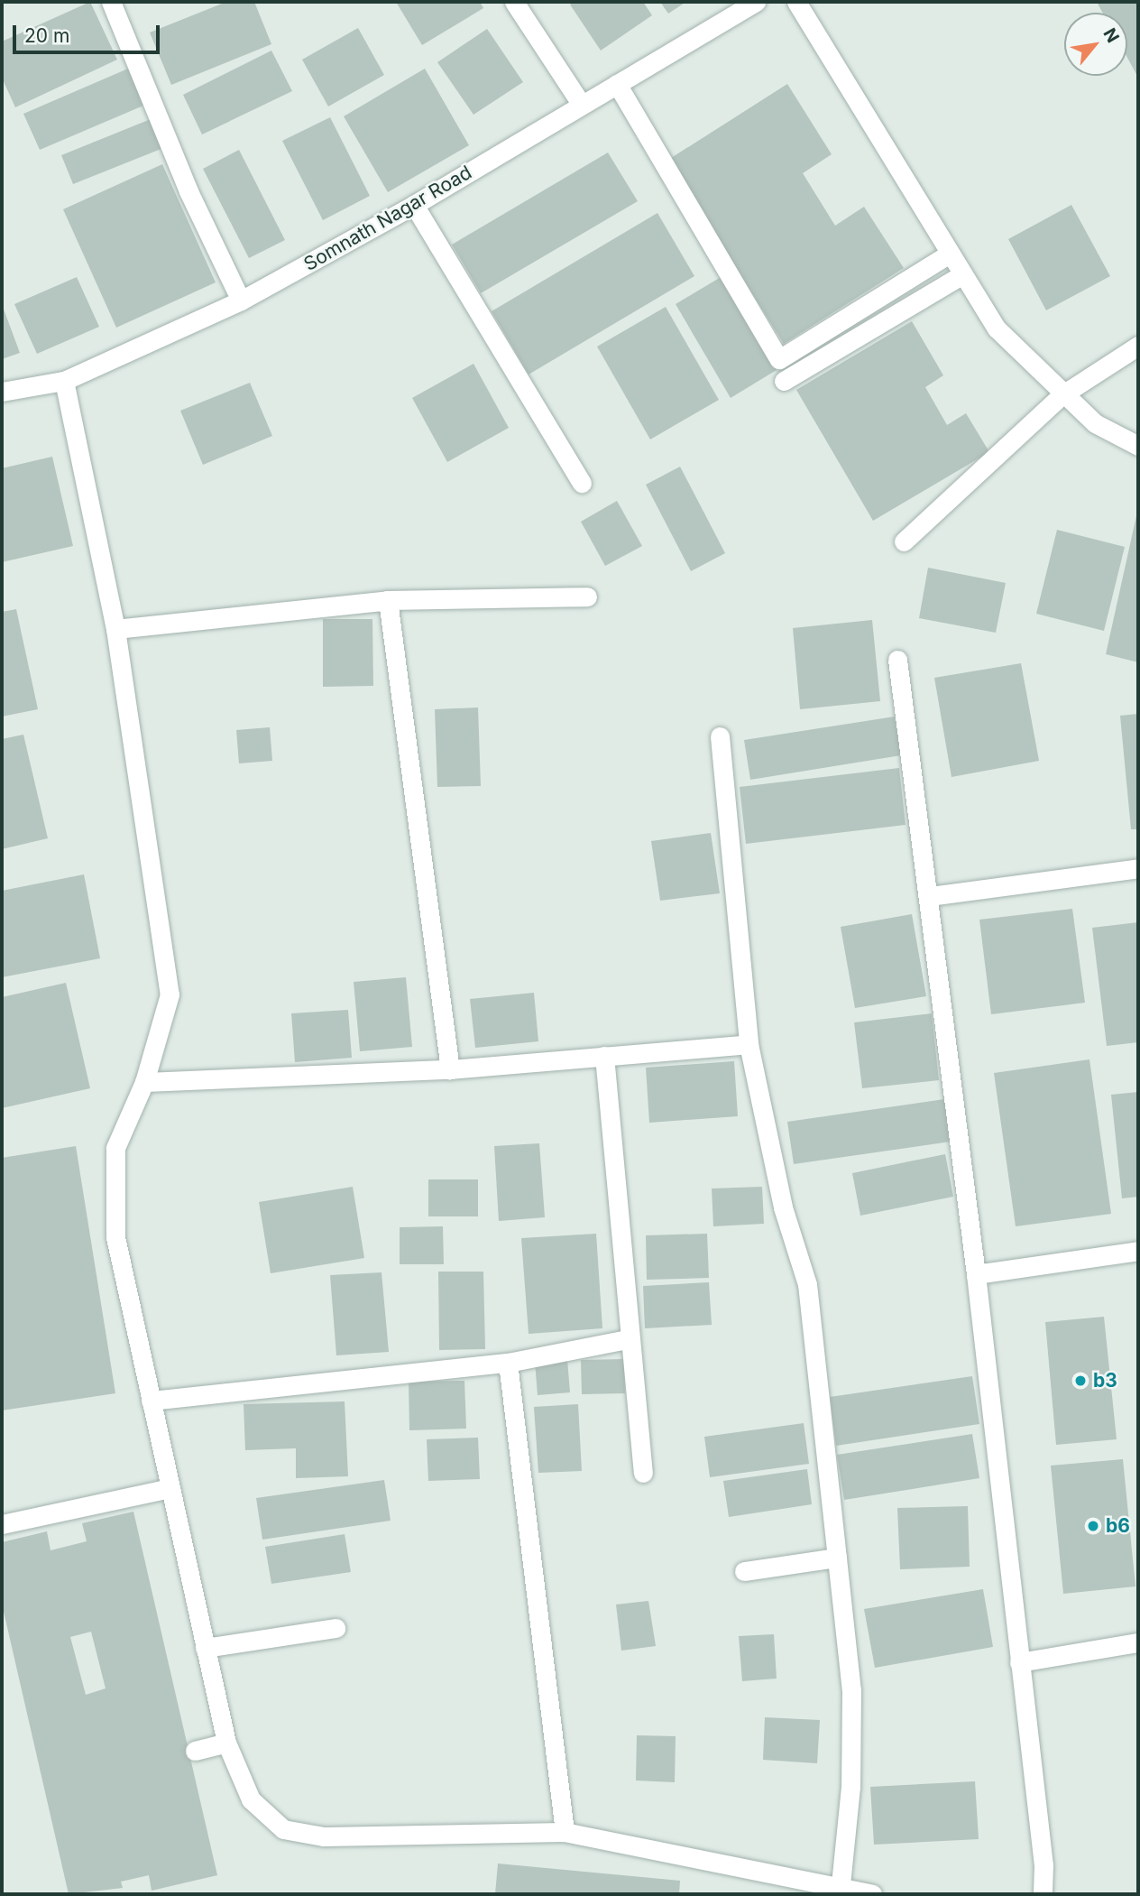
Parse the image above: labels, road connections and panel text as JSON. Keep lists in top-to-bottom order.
{
  "streets": {
    "street": ["Somnath Nagar Road"]
  },
  "places": ["b3", "b6"],
  "scale_bar": "20 m",
  "north": "top right"
}
